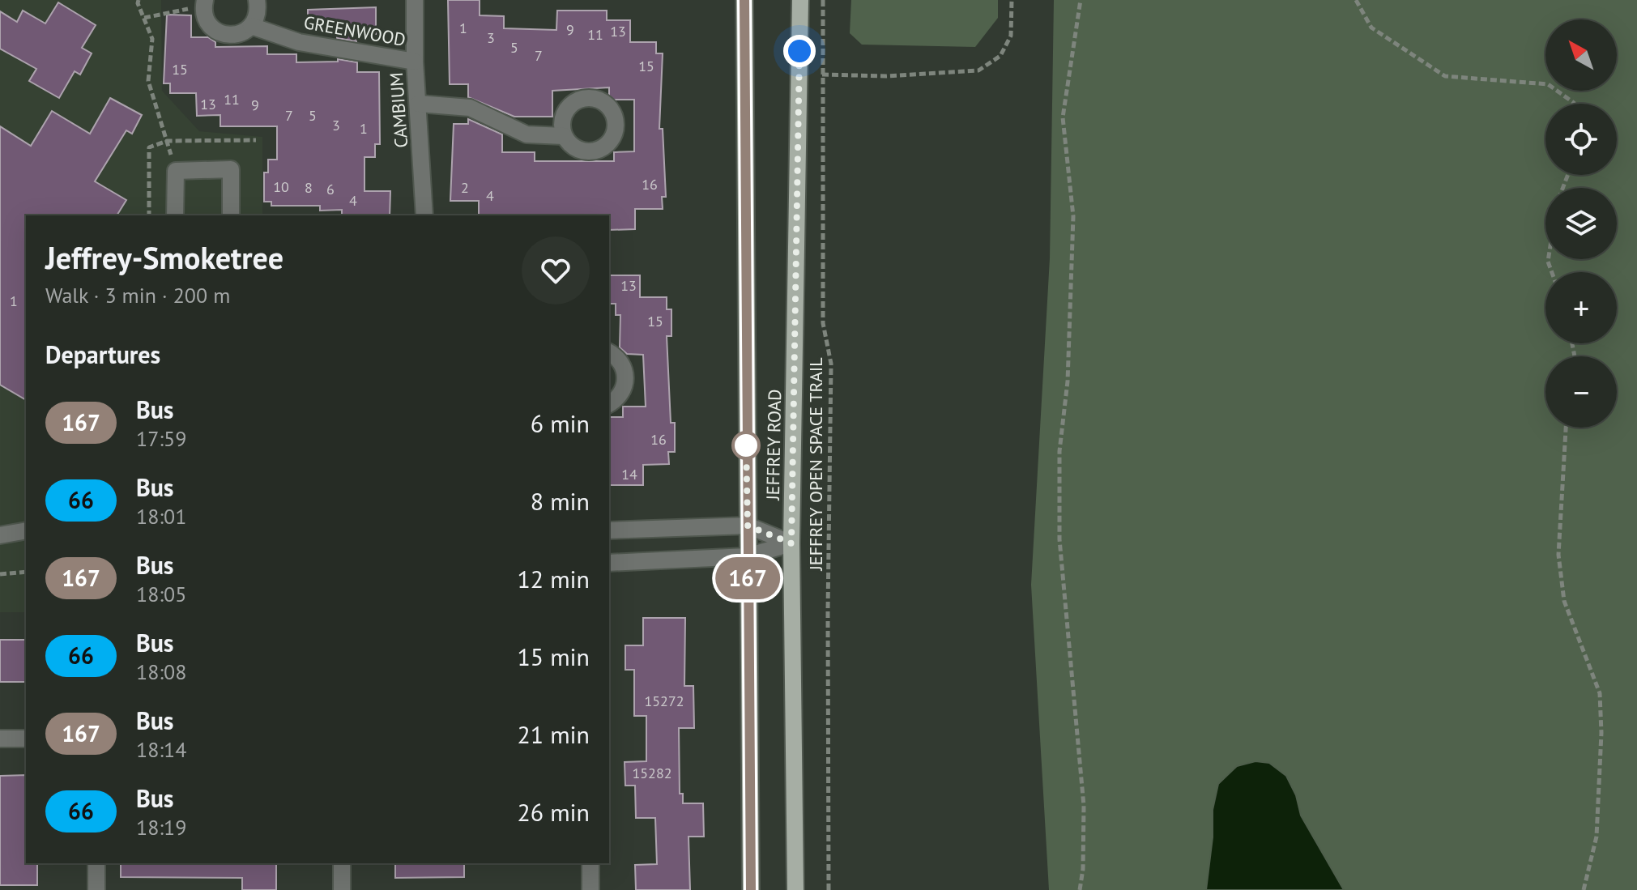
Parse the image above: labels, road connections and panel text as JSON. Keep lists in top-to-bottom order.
{
  "streets": {
    "main road": ["JEFFREY ROAD"],
    "street": ["GREENWOOD", "CAMBIUM"],
    "path": ["JEFFREY OPEN SPACE TRAIL"]
  },
  "crossings": [
    ["GREENWOOD", "CAMBIUM"]
  ],
  "lines": ["bus line 167"],
  "house_numbers": [
    "1",
    "9",
    "13",
    "11",
    "3",
    "5",
    "7",
    "15",
    "15",
    "11",
    "13",
    "9",
    "7",
    "5",
    "3",
    "1",
    "16",
    "10",
    "8",
    "2",
    "6",
    "4",
    "4",
    "13",
    "1",
    "15",
    "16",
    "14",
    "15272",
    "15282"
  ],
  "north": "top left",
  "page": {
    "on_map": "167",
    "map_buttons": ["+", "−"],
    "heading": [
      ["Jeffrey-Smoketree", "Walk · 3 min · 200 m"],
      "Departures"
    ],
    "list": [
      {
        "mark": "167",
        "name": "Bus",
        "note": "17:59",
        "value": "6 min"
      },
      {
        "mark": "66",
        "name": "Bus",
        "note": "18:01",
        "value": "8 min"
      },
      {
        "mark": "167",
        "name": "Bus",
        "note": "18:05",
        "value": "12 min"
      },
      {
        "mark": "66",
        "name": "Bus",
        "note": "18:08",
        "value": "15 min"
      },
      {
        "mark": "167",
        "name": "Bus",
        "note": "18:14",
        "value": "21 min"
      },
      {
        "mark": "66",
        "name": "Bus",
        "note": "18:19",
        "value": "26 min"
      }
    ]
  }
}
